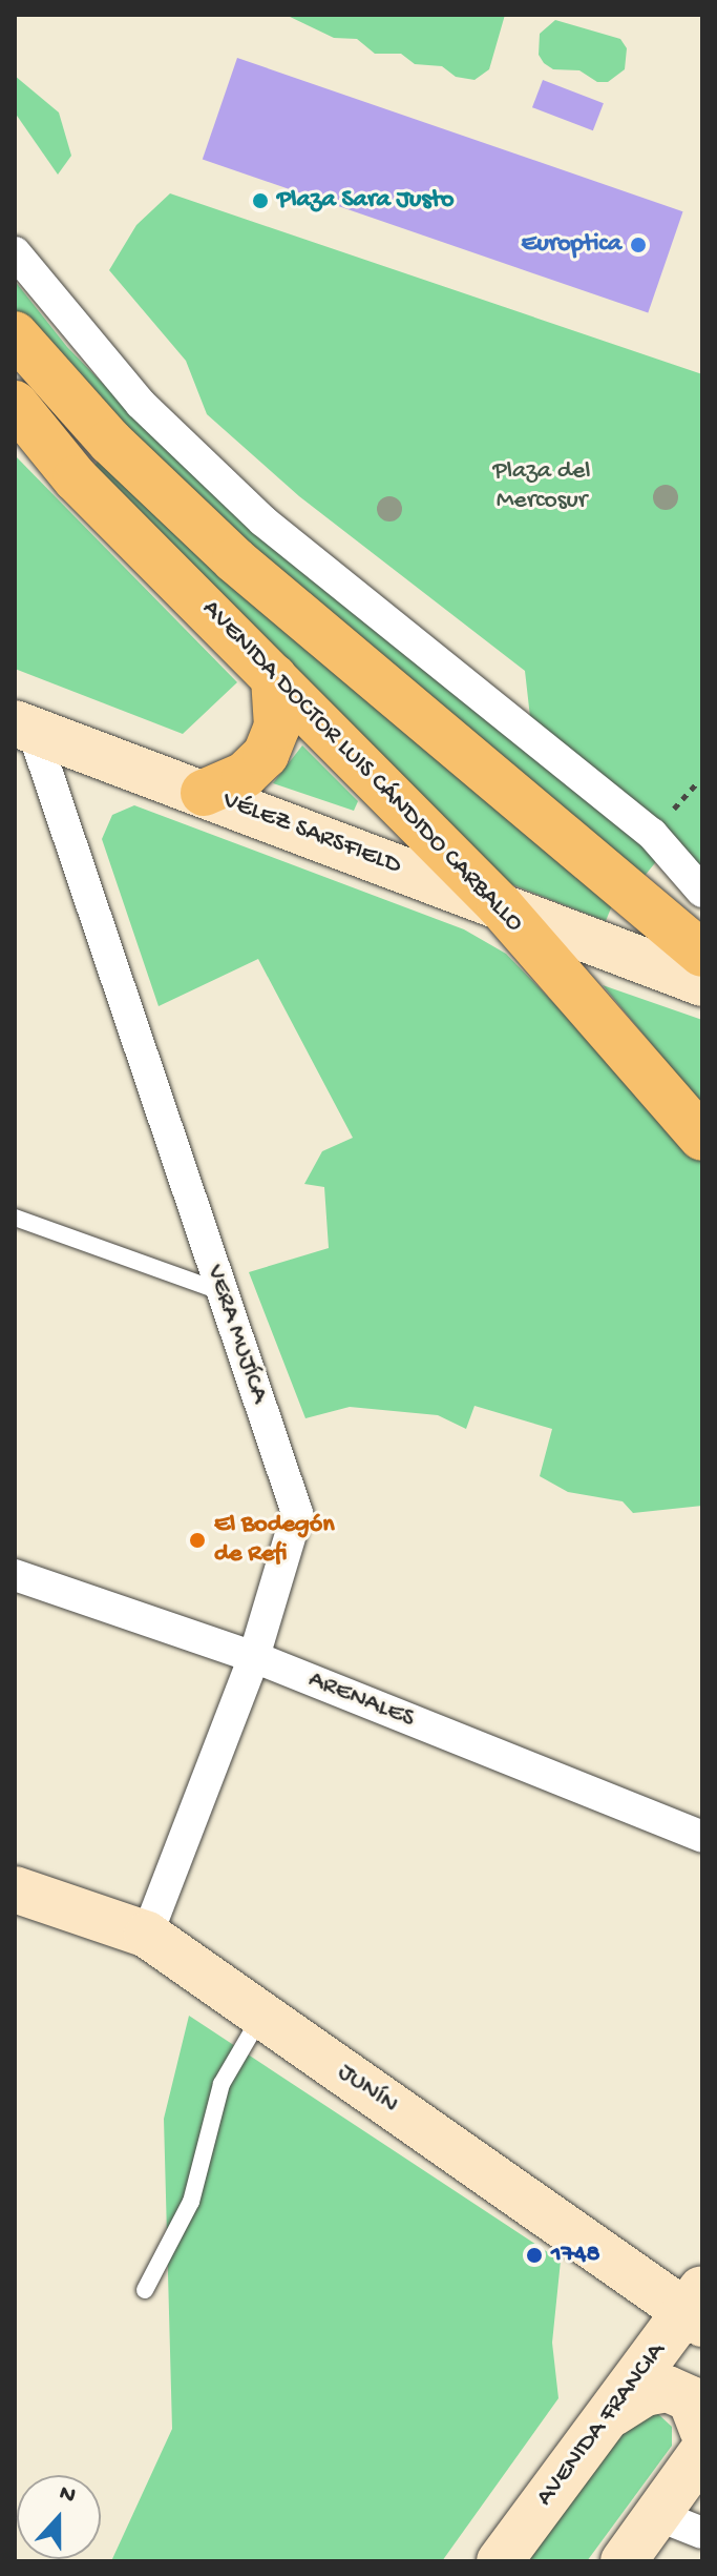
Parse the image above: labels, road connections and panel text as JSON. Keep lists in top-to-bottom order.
{
  "streets": {
    "main road": [
      "AVENIDA DOCTOR LUIS CÁNDIDO CARBALLO",
      "VÉLEZ SARSFIELD",
      "JUNÍN",
      "AVENIDA FRANCIA"
    ],
    "street": ["VERA MUJÍCA", "ARENALES"]
  },
  "crossings": [
    ["AVENIDA DOCTOR LUIS CÁNDIDO CARBALLO", "VÉLEZ SARSFIELD"],
    ["VÉLEZ SARSFIELD", "VERA MUJÍCA"],
    ["VERA MUJÍCA", "ARENALES"],
    ["VERA MUJÍCA", "JUNÍN"],
    ["JUNÍN", "AVENIDA FRANCIA"]
  ],
  "parks": ["Plaza del Mercosur"],
  "places": [
    "Plaza Sara Justo",
    "Europtica",
    "El Bodegón de Refi",
    "1748"
  ],
  "north": "top"
}
